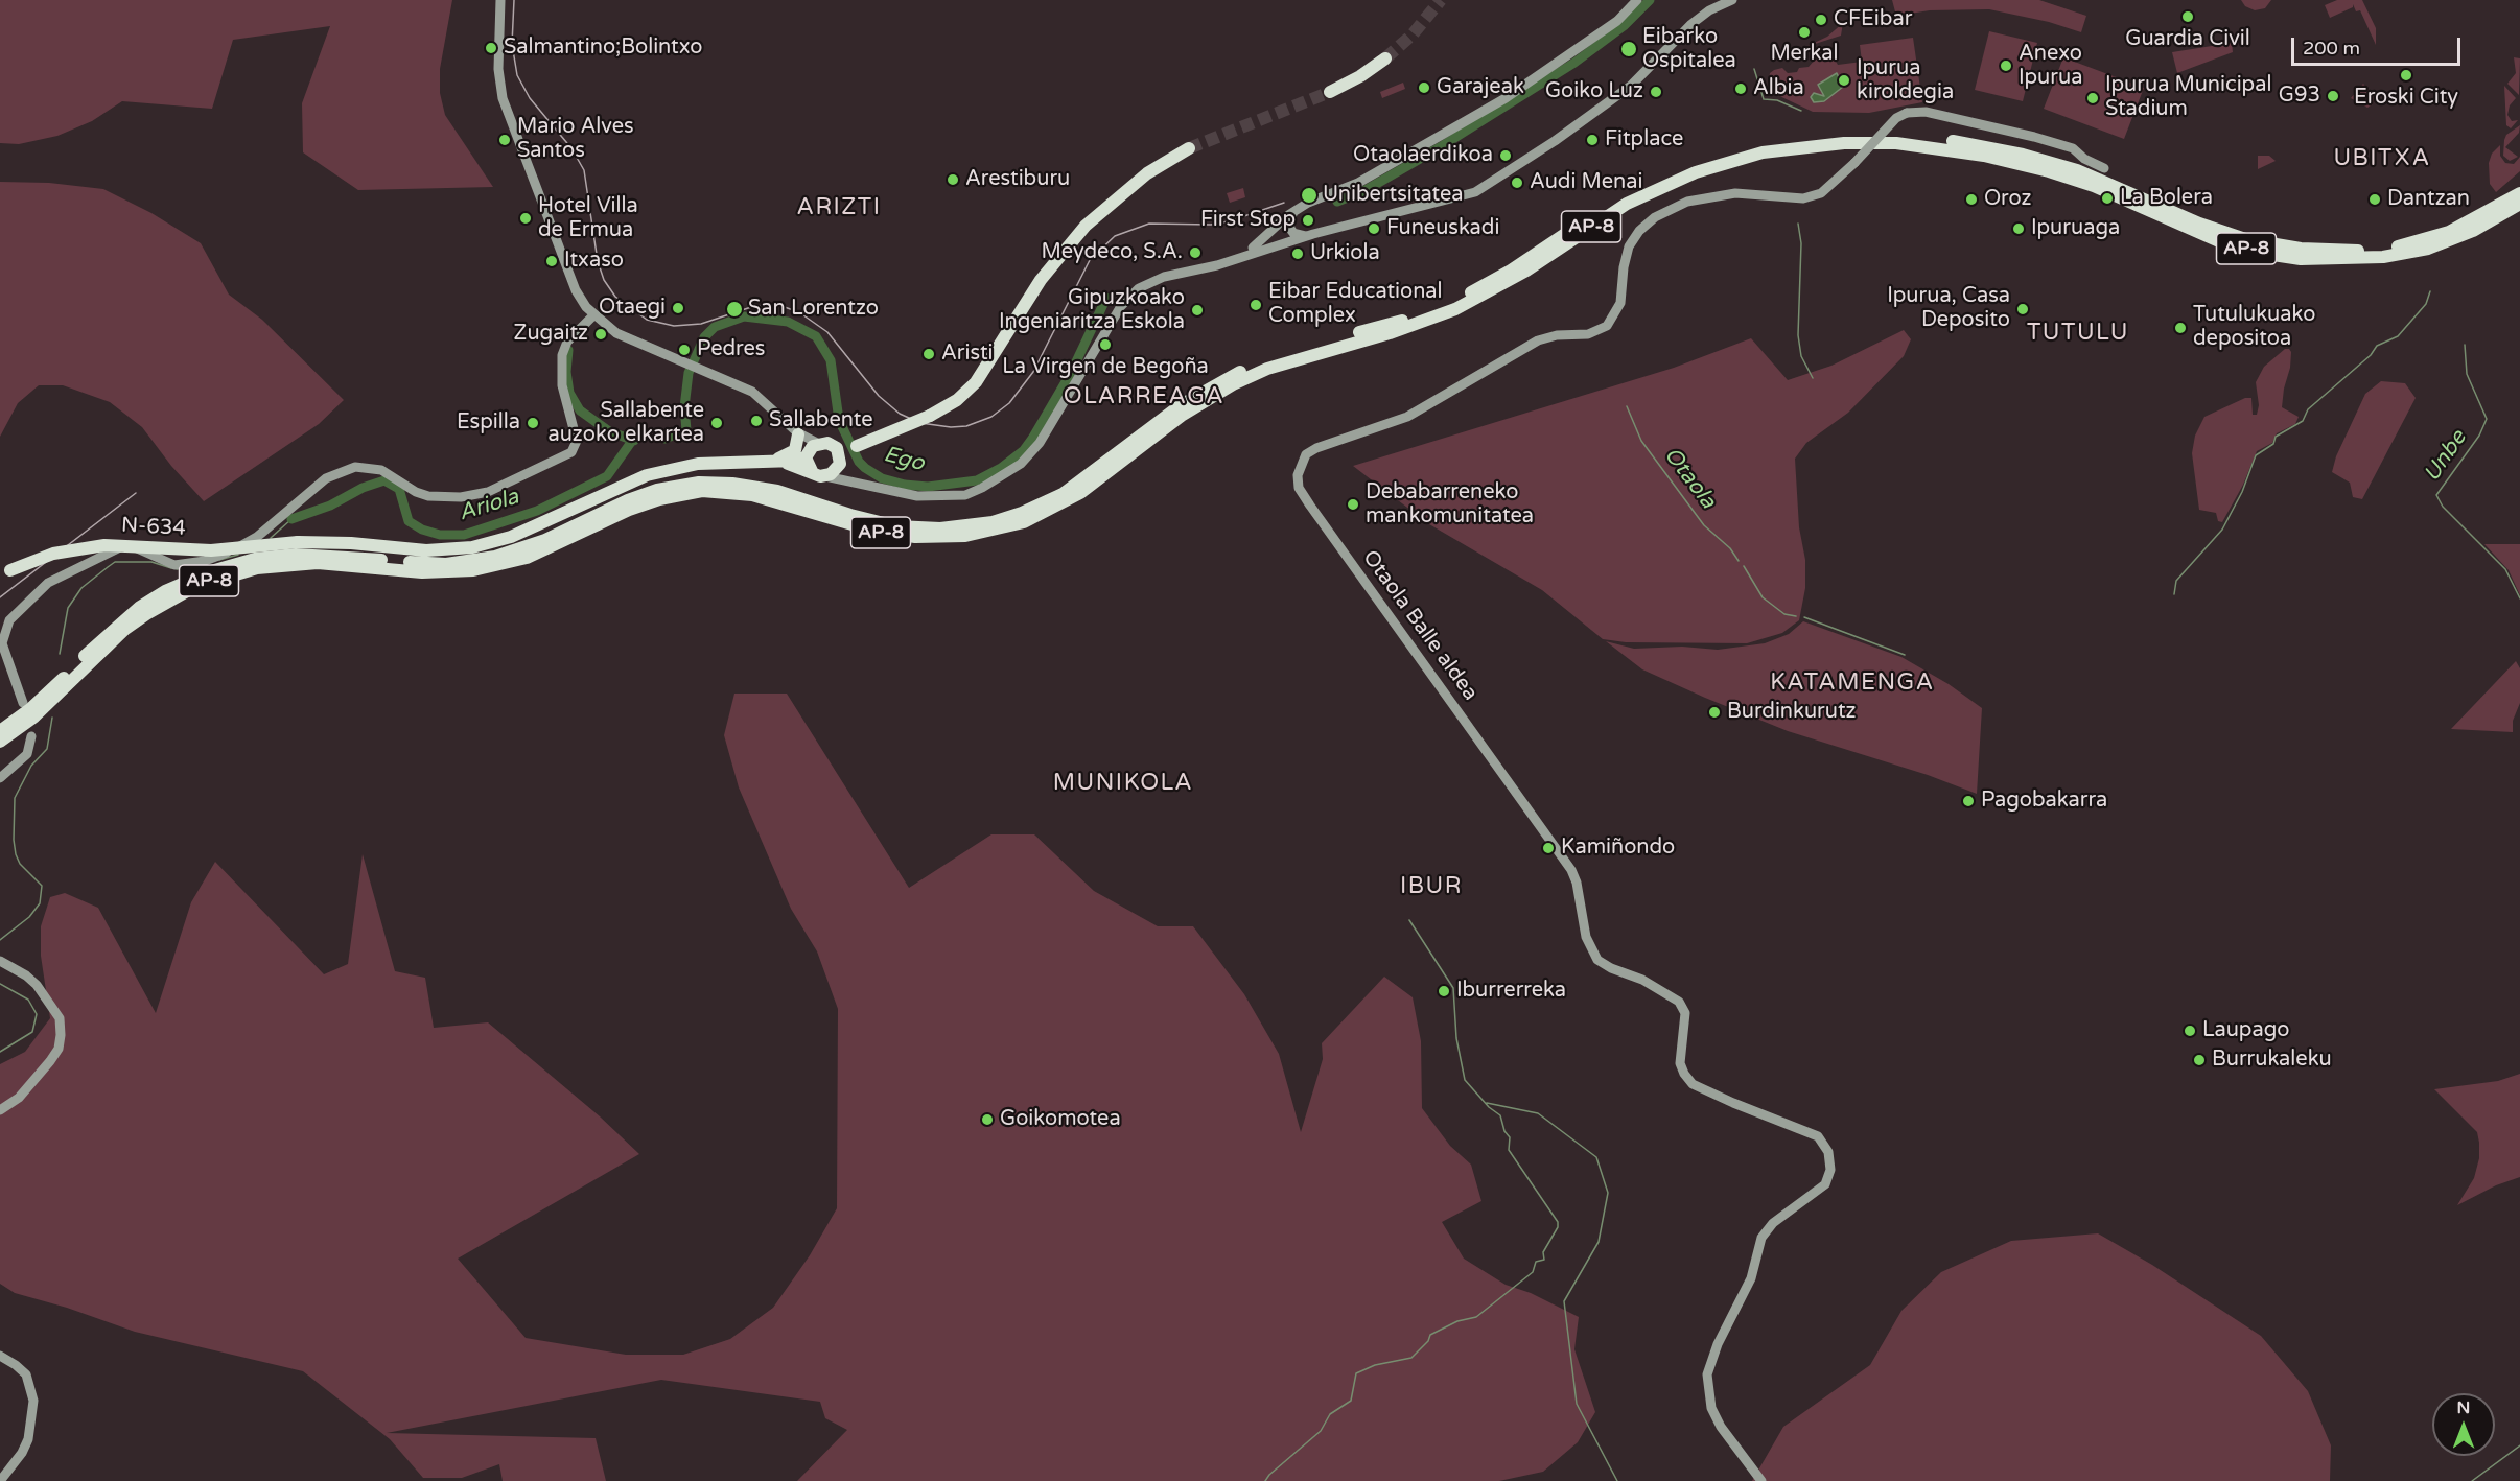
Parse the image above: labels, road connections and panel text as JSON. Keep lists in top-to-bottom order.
{
  "streets": {
    "highway": ["AP-8", "N-634"],
    "street": ["Otaola Balle aldea"]
  },
  "districts": [
    "UBITXA",
    "ARIZTI",
    "TUTULU",
    "OLARREAGA",
    "KATAMENGA",
    "MUNIKOLA",
    "IBUR"
  ],
  "water": [
    "Unbe",
    "Ego",
    "Otaola",
    "Ariola"
  ],
  "places": [
    "Guardia Civil",
    "CFEibar",
    "Merkal",
    "Salmantino;Bolintxo",
    "Eibarko Ospitalea",
    "Anexo Ipurua",
    "Eroski City",
    "Ipurua kiroldegia",
    "Garajeak",
    "Albia",
    "Goiko Luz",
    "G93",
    "Ipurua Municipal Stadium",
    "Mario Alves Santos",
    "Fitplace",
    "Otaolaerdikoa",
    "Arestiburu",
    "Audi Menai",
    "Unibertsitatea",
    "La Bolera",
    "Oroz",
    "Dantzan",
    "Hotel Villa de Ermua",
    "First Stop",
    "Funeuskadi",
    "Ipuruaga",
    "Meydeco, S.A.",
    "Urkiola",
    "Itxaso",
    "Eibar Educational Complex",
    "Otaegi",
    "San Lorentzo",
    "Ipurua, Casa Deposito",
    "Gipuzkoako Ingeniaritza Eskola",
    "Tutulukuako depositoa",
    "Zugaitz",
    "La Virgen de Begoña",
    "Pedres",
    "Aristi",
    "Sallabente",
    "Espilla",
    "Sallabente auzoko elkartea",
    "Debabarreneko mankomunitatea",
    "Burdinkurutz",
    "Pagobakarra",
    "Kamiñondo",
    "Iburrerreka",
    "Laupago",
    "Burrukaleku",
    "Goikomotea"
  ],
  "scale_bar": "200 m",
  "north": "top"
}
